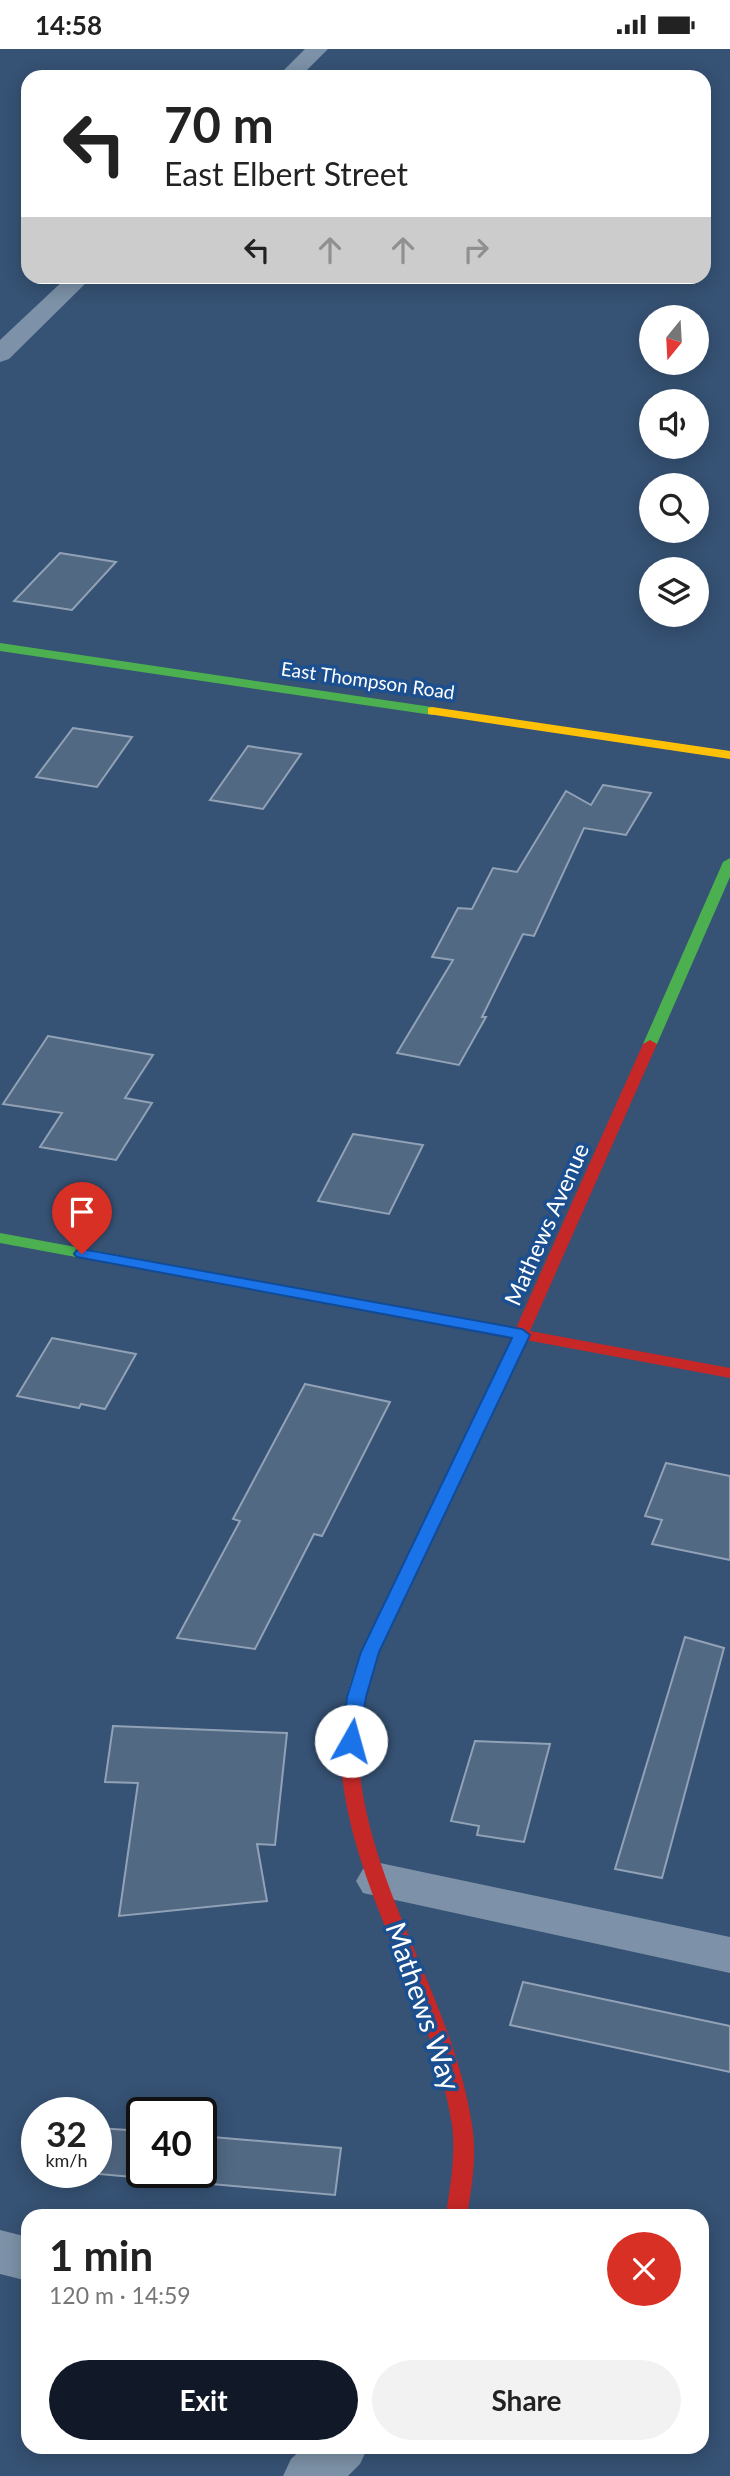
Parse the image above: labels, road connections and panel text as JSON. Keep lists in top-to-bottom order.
{
  "streets": {
    "street": ["East Thompson Road", "Mathews Avenue", "Mathews Way"]
  },
  "crossings": [
    ["Mathews Avenue", "Mathews Way"]
  ],
  "north": "bottom",
  "page": {
    "status": "14:58",
    "turn": ["70 m", "East Elbert Street"],
    "speed": "32 km/h",
    "limit": "40",
    "heading": ["1 min", "120 m · 14:59"],
    "buttons": ["Exit", "Share"]
  }
}
